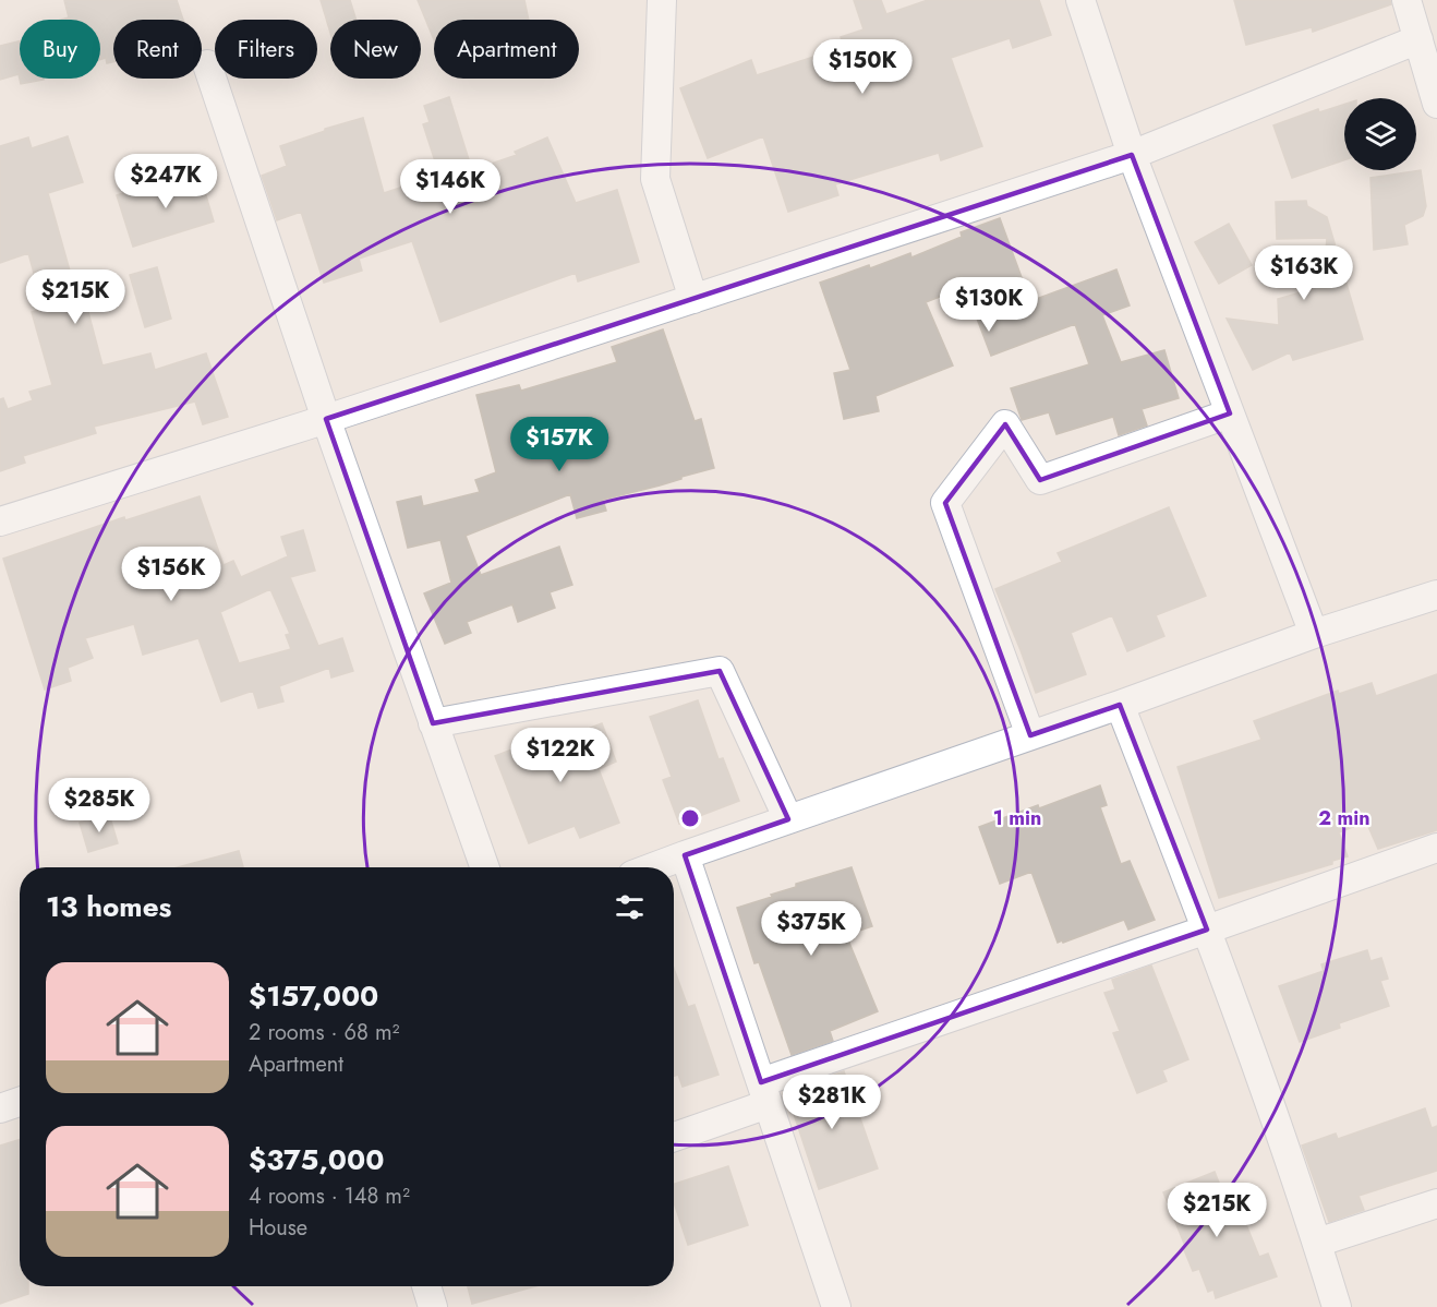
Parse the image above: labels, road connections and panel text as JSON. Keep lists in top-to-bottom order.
{
  "page": {
    "chip": [
      "Buy",
      "Rent",
      "Filters",
      "New",
      "Apartment"
    ],
    "price": [
      "$150K",
      "$247K",
      "$146K",
      "$163K",
      "$215K",
      "$130K",
      "$157K",
      "$156K",
      "$122K",
      "$285K",
      "$375K",
      "$281K",
      "$215K"
    ],
    "heading": "13 homes",
    "list": [
      {
        "name": "$157,000",
        "note": "2 rooms · 68 m² · Apartment"
      },
      {
        "name": "$375,000",
        "note": "4 rooms · 148 m² · House"
      }
    ]
  },
  "rings": ["1 min", "2 min"]
}
